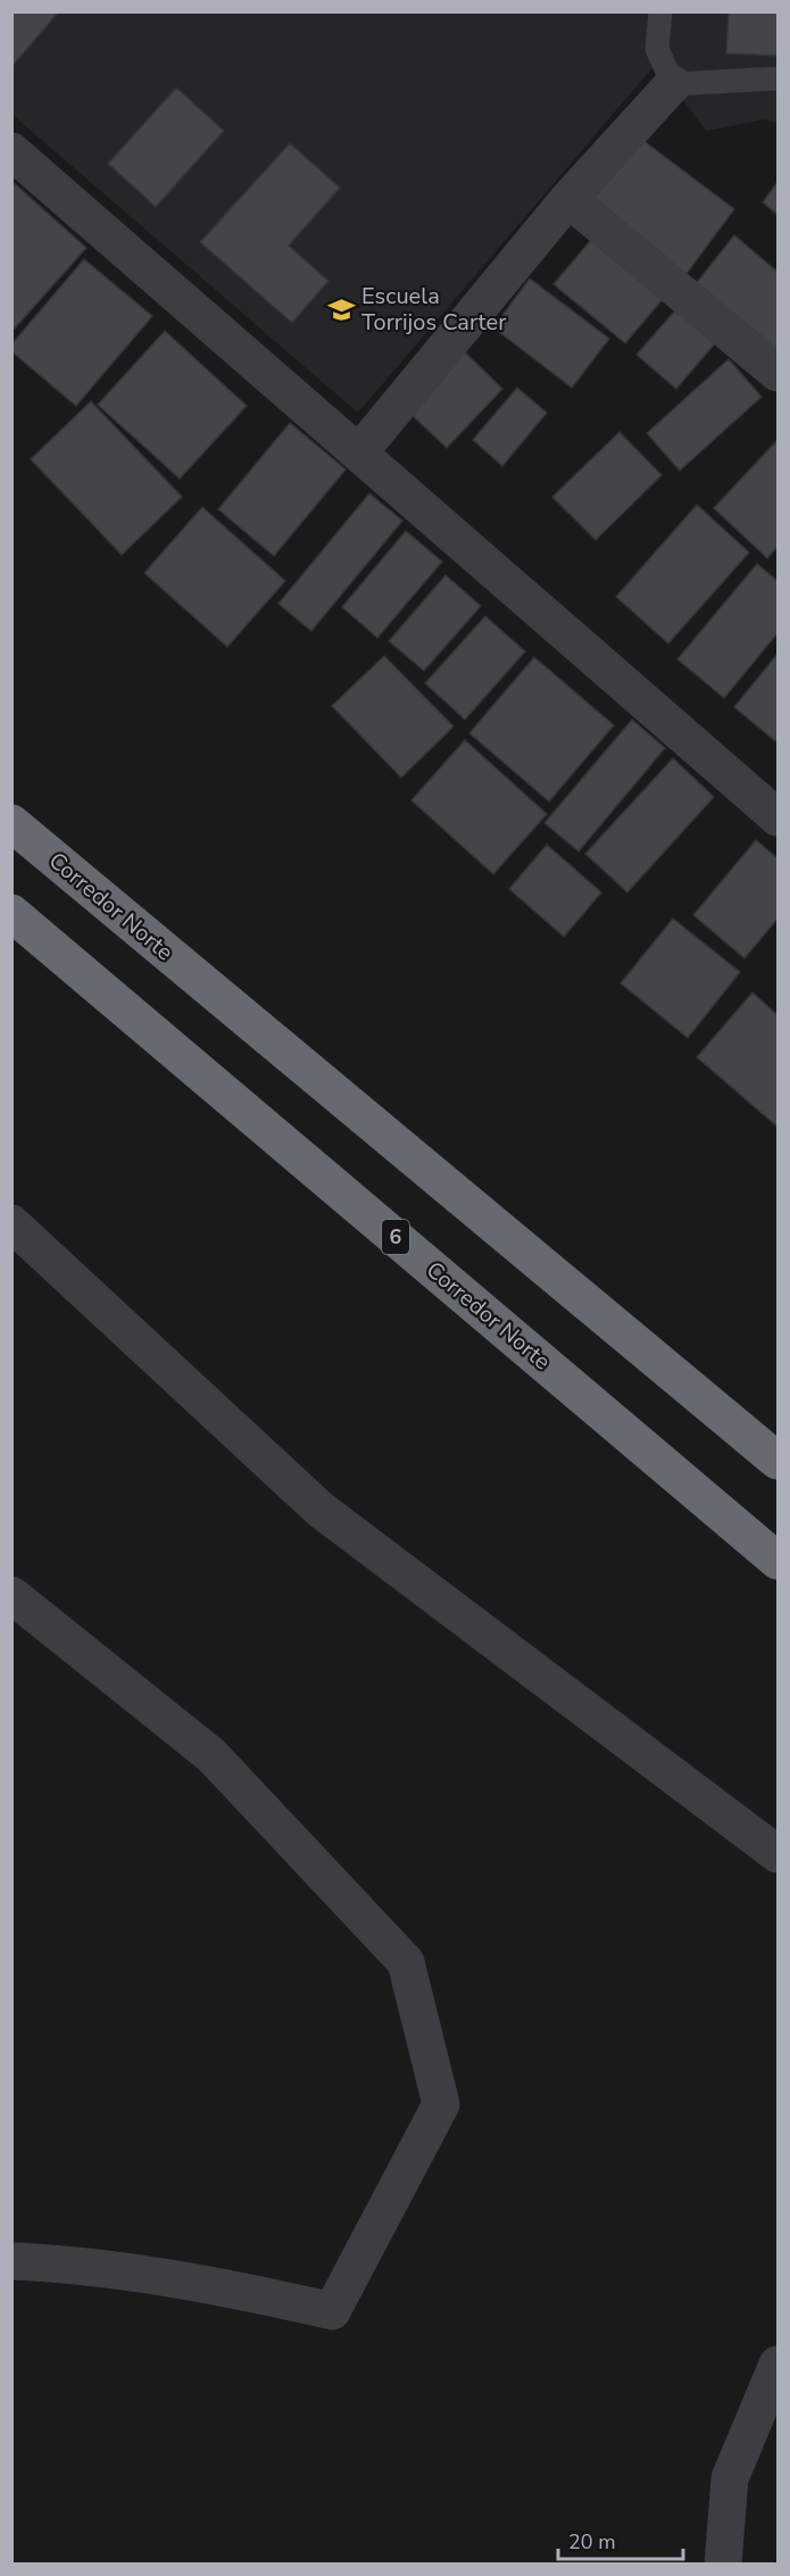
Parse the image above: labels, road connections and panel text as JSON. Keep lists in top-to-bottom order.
{
  "streets": {
    "highway": ["Corredor Norte", "6"]
  },
  "places": {
    "school or university": ["Escuela Torrijos Carter"]
  },
  "scale_bar": "20 m"
}
